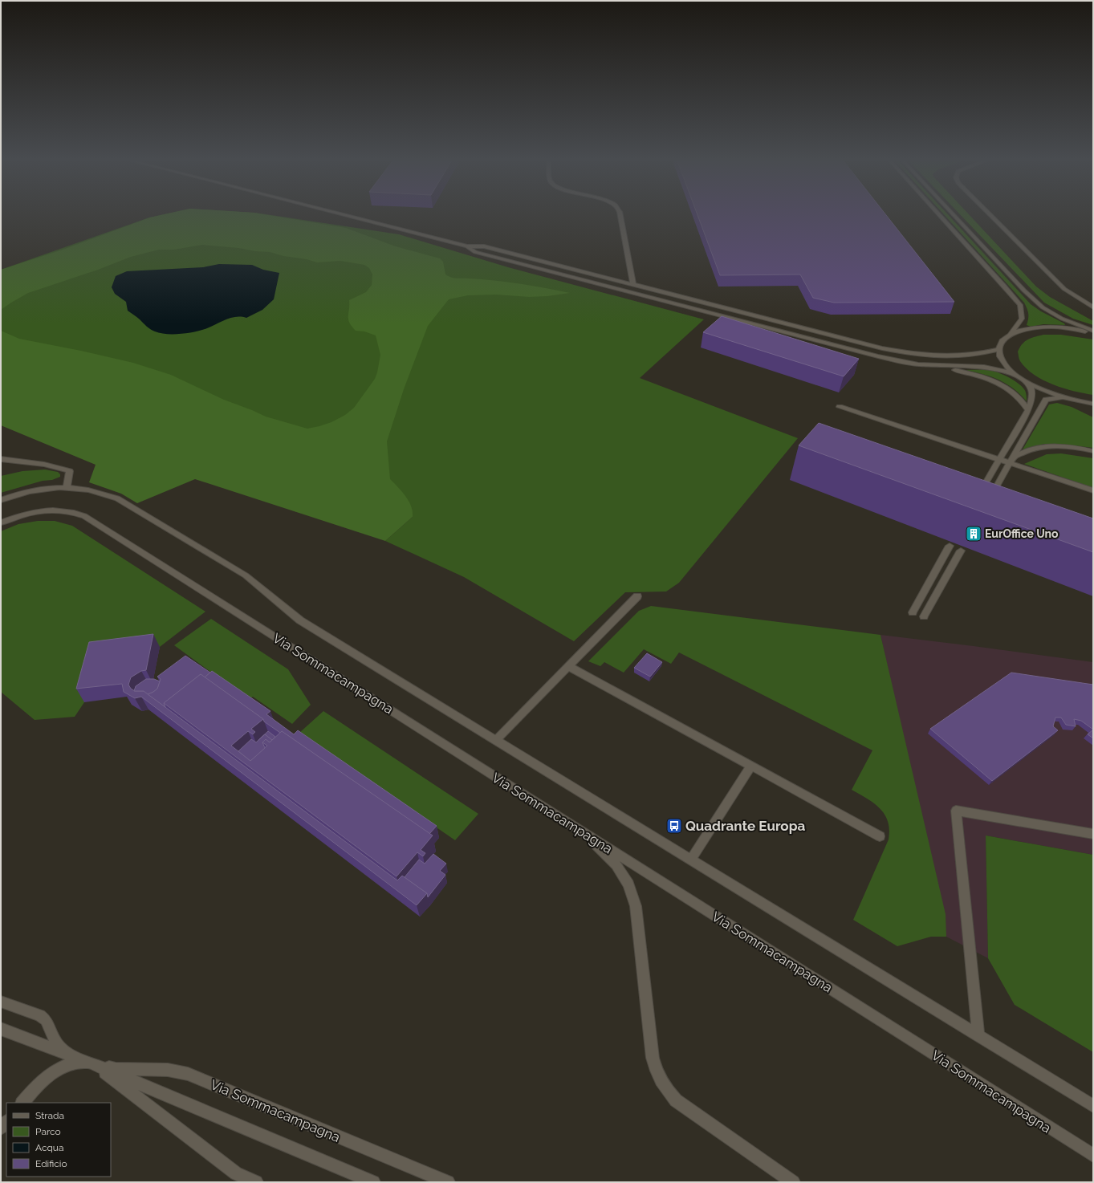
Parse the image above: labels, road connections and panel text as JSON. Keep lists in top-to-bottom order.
{
  "streets": {
    "street": ["Via Sommacampagna"]
  },
  "places": {
    "building": ["EurOffice Uno"],
    "bus stop": ["Quadrante Europa"]
  },
  "legend": [
    "Strada",
    "Parco",
    "Acqua",
    "Edificio"
  ]
}
